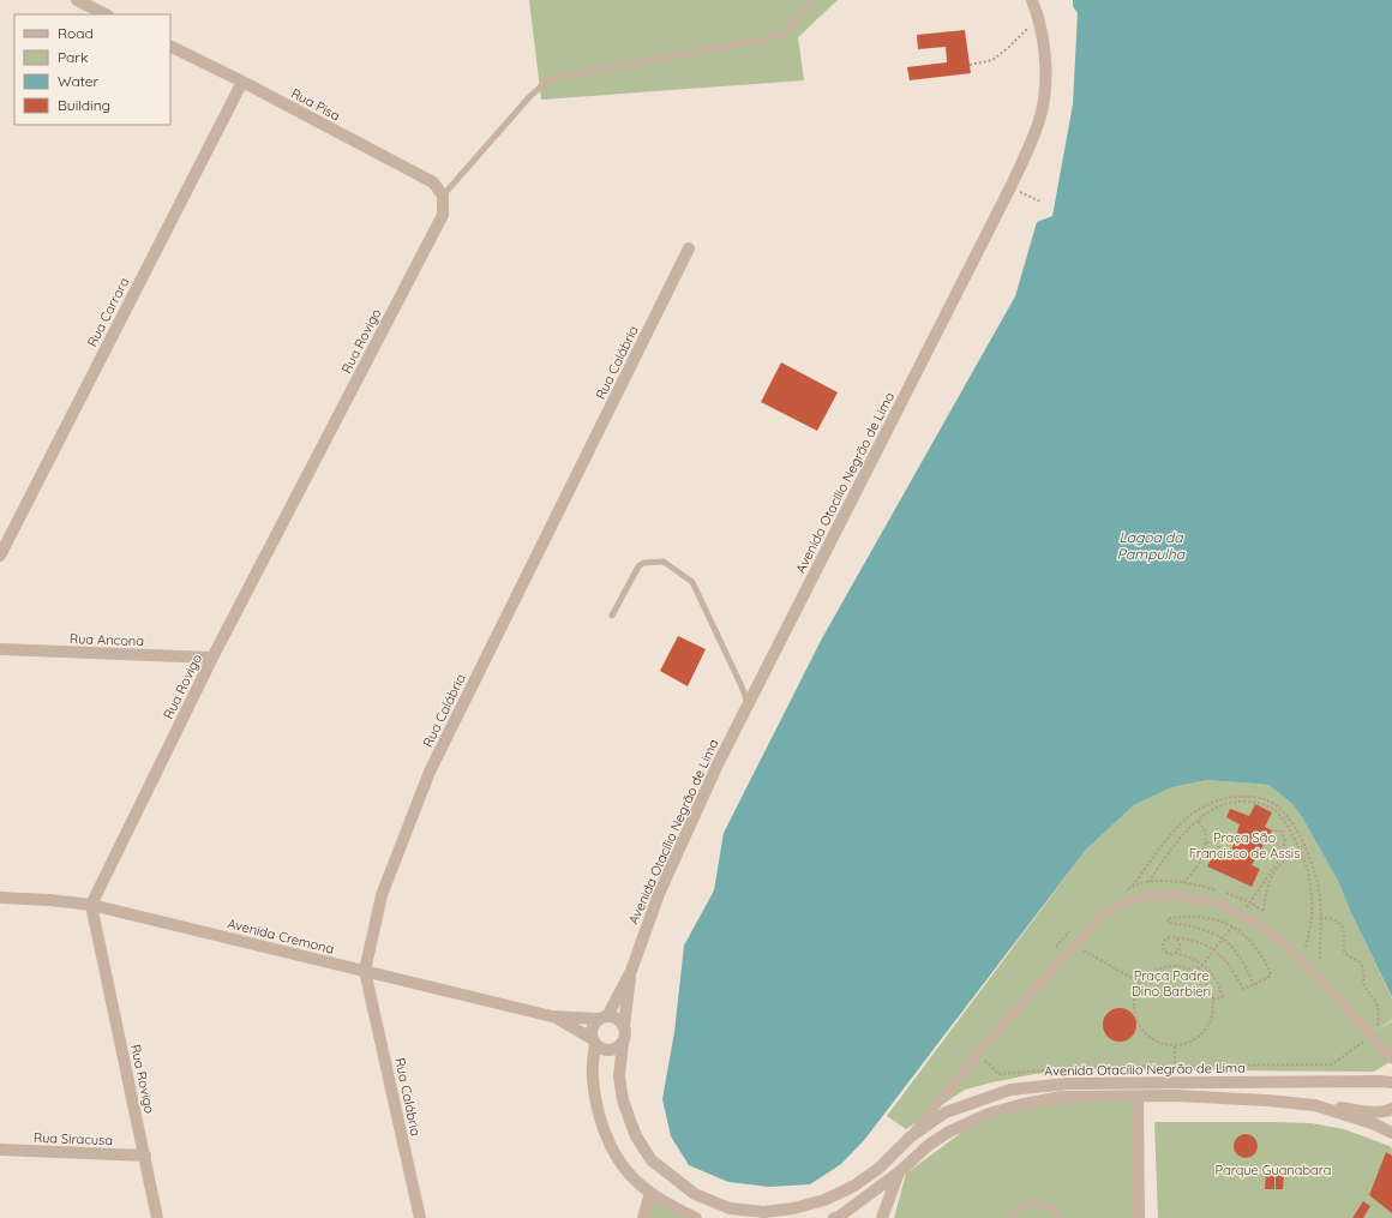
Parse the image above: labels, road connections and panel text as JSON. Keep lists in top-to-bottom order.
{
  "streets": {
    "street": [
      "Rua Pisa",
      "Rua Carrara",
      "Rua Rovigo",
      "Rua Calábria",
      "Avenida Otacílio Negrão de Lima",
      "Rua Ancona",
      "Avenida Cremona",
      "Rua Siracusa"
    ]
  },
  "crossings": [
    ["Rua Pisa", "Rua Carrara"],
    ["Rua Pisa", "Rua Rovigo"],
    ["Rua Rovigo", "Rua Ancona"],
    ["Rua Rovigo", "Avenida Cremona"],
    ["Rua Rovigo", "Rua Siracusa"],
    ["Rua Calábria", "Avenida Cremona"],
    ["Avenida Otacílio Negrão de Lima", "Avenida Cremona"]
  ],
  "water": ["Lagoa da Pampulha"],
  "parks": ["Praça São Francisco de Assis", "Praça Padre Dino Barbieri", "Parque Guanabara"],
  "legend": [
    "Road",
    "Park",
    "Water",
    "Building"
  ]
}
